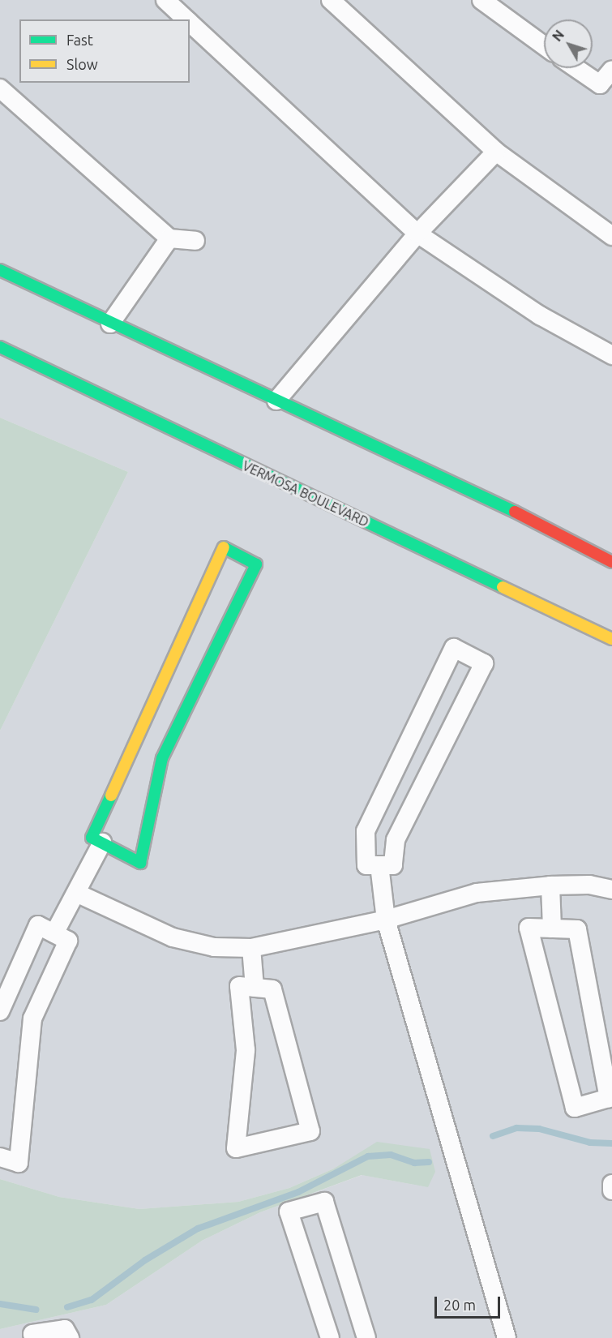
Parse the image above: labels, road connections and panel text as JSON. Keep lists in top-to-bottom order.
{
  "streets": {
    "street": ["VERMOSA BOULEVARD"]
  },
  "legend": ["Fast", "Slow"],
  "scale_bar": "20 m",
  "north": "top left"
}
